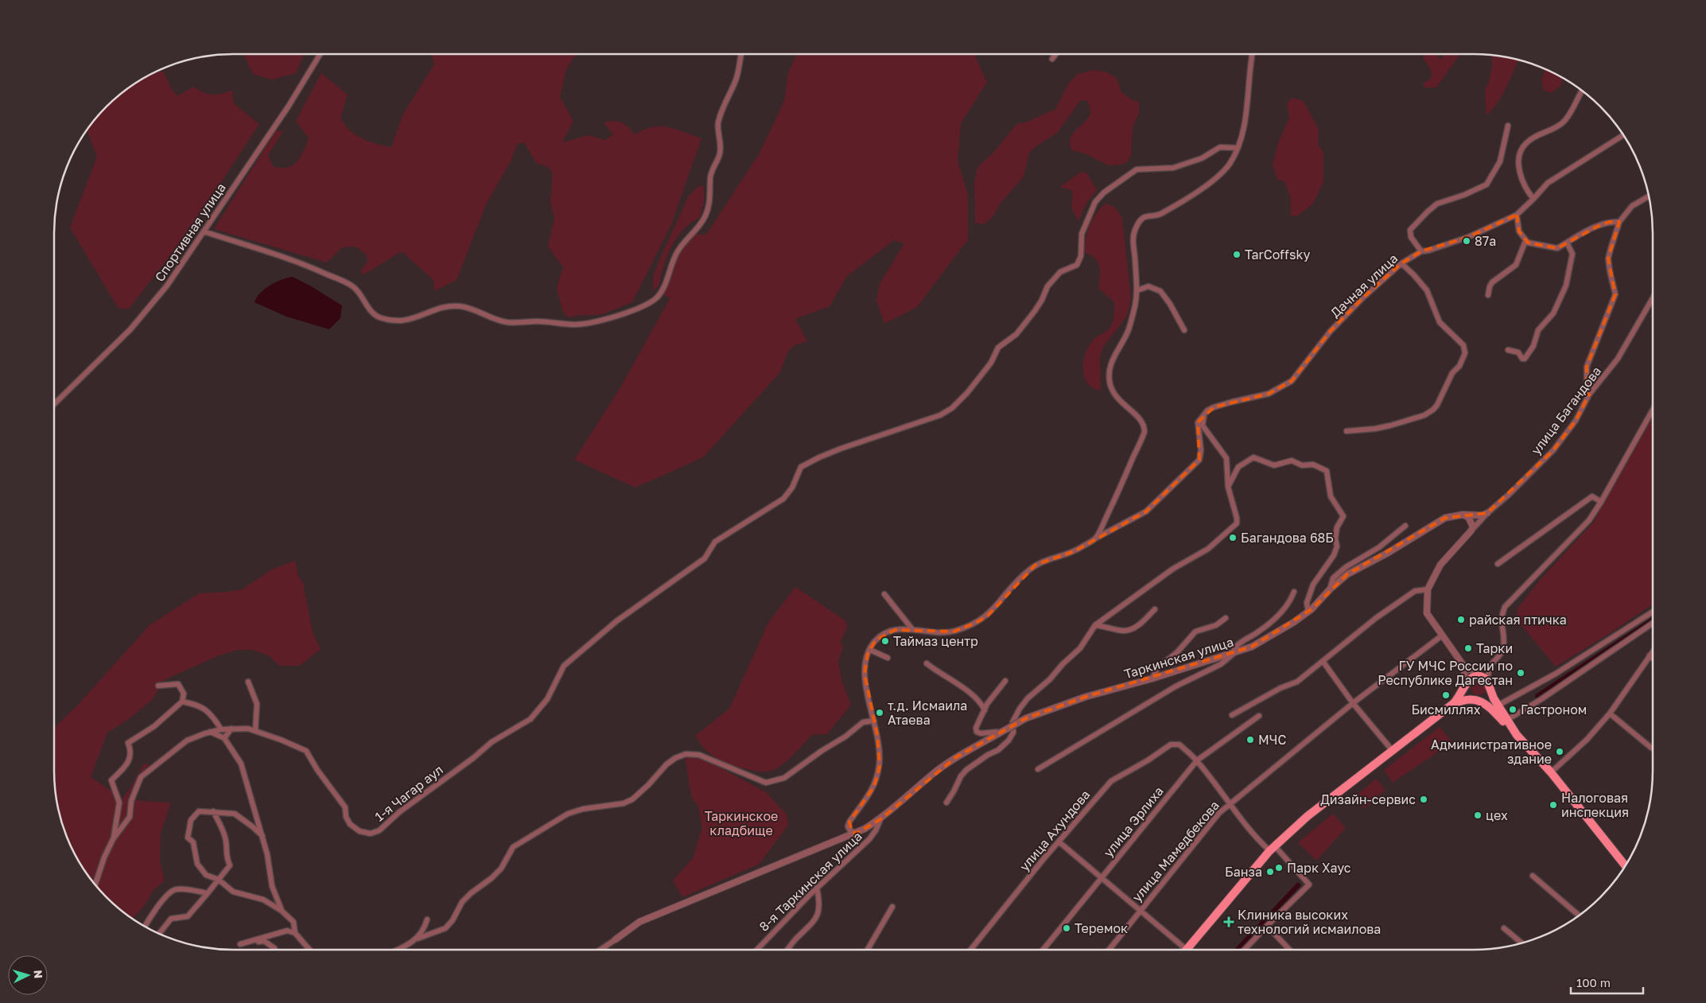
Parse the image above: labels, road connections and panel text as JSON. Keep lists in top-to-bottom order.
{
  "streets": {
    "street": [
      "Спортивная улица",
      "Дачная улица",
      "улица Багандова",
      "Таркинская улица",
      "1-я Чагар аул",
      "улица Эрлиха",
      "улица Ахундова",
      "улица Мамедбекова",
      "8-я Таркинская улица"
    ]
  },
  "crossings": [
    ["улица Багандова", "Таркинская улица"],
    ["Таркинская улица", "8-я Таркинская улица"],
    ["улица Эрлиха", "улица Ахундова"]
  ],
  "parks": ["Таркинское кладбище"],
  "places": {
    "other": [
      "87а",
      "TarCoffsky",
      "Багандова 68Б",
      "райская птичка",
      "Таймаз центр",
      "Тарки",
      "ГУ МЧС России по Республике Дагестан",
      "Бисмиллях",
      "Гастроном",
      "т.д. Исмаила Атаева",
      "МЧС",
      "Административное здание",
      "Дизайн-сервис",
      "Налоговая инспекция",
      "цех",
      "Парк Хаус",
      "Банза",
      "Теремок"
    ],
    "health": ["Клиника высоких технологий исмаилова"]
  },
  "scale_bar": "100 m",
  "north": "right"
}
